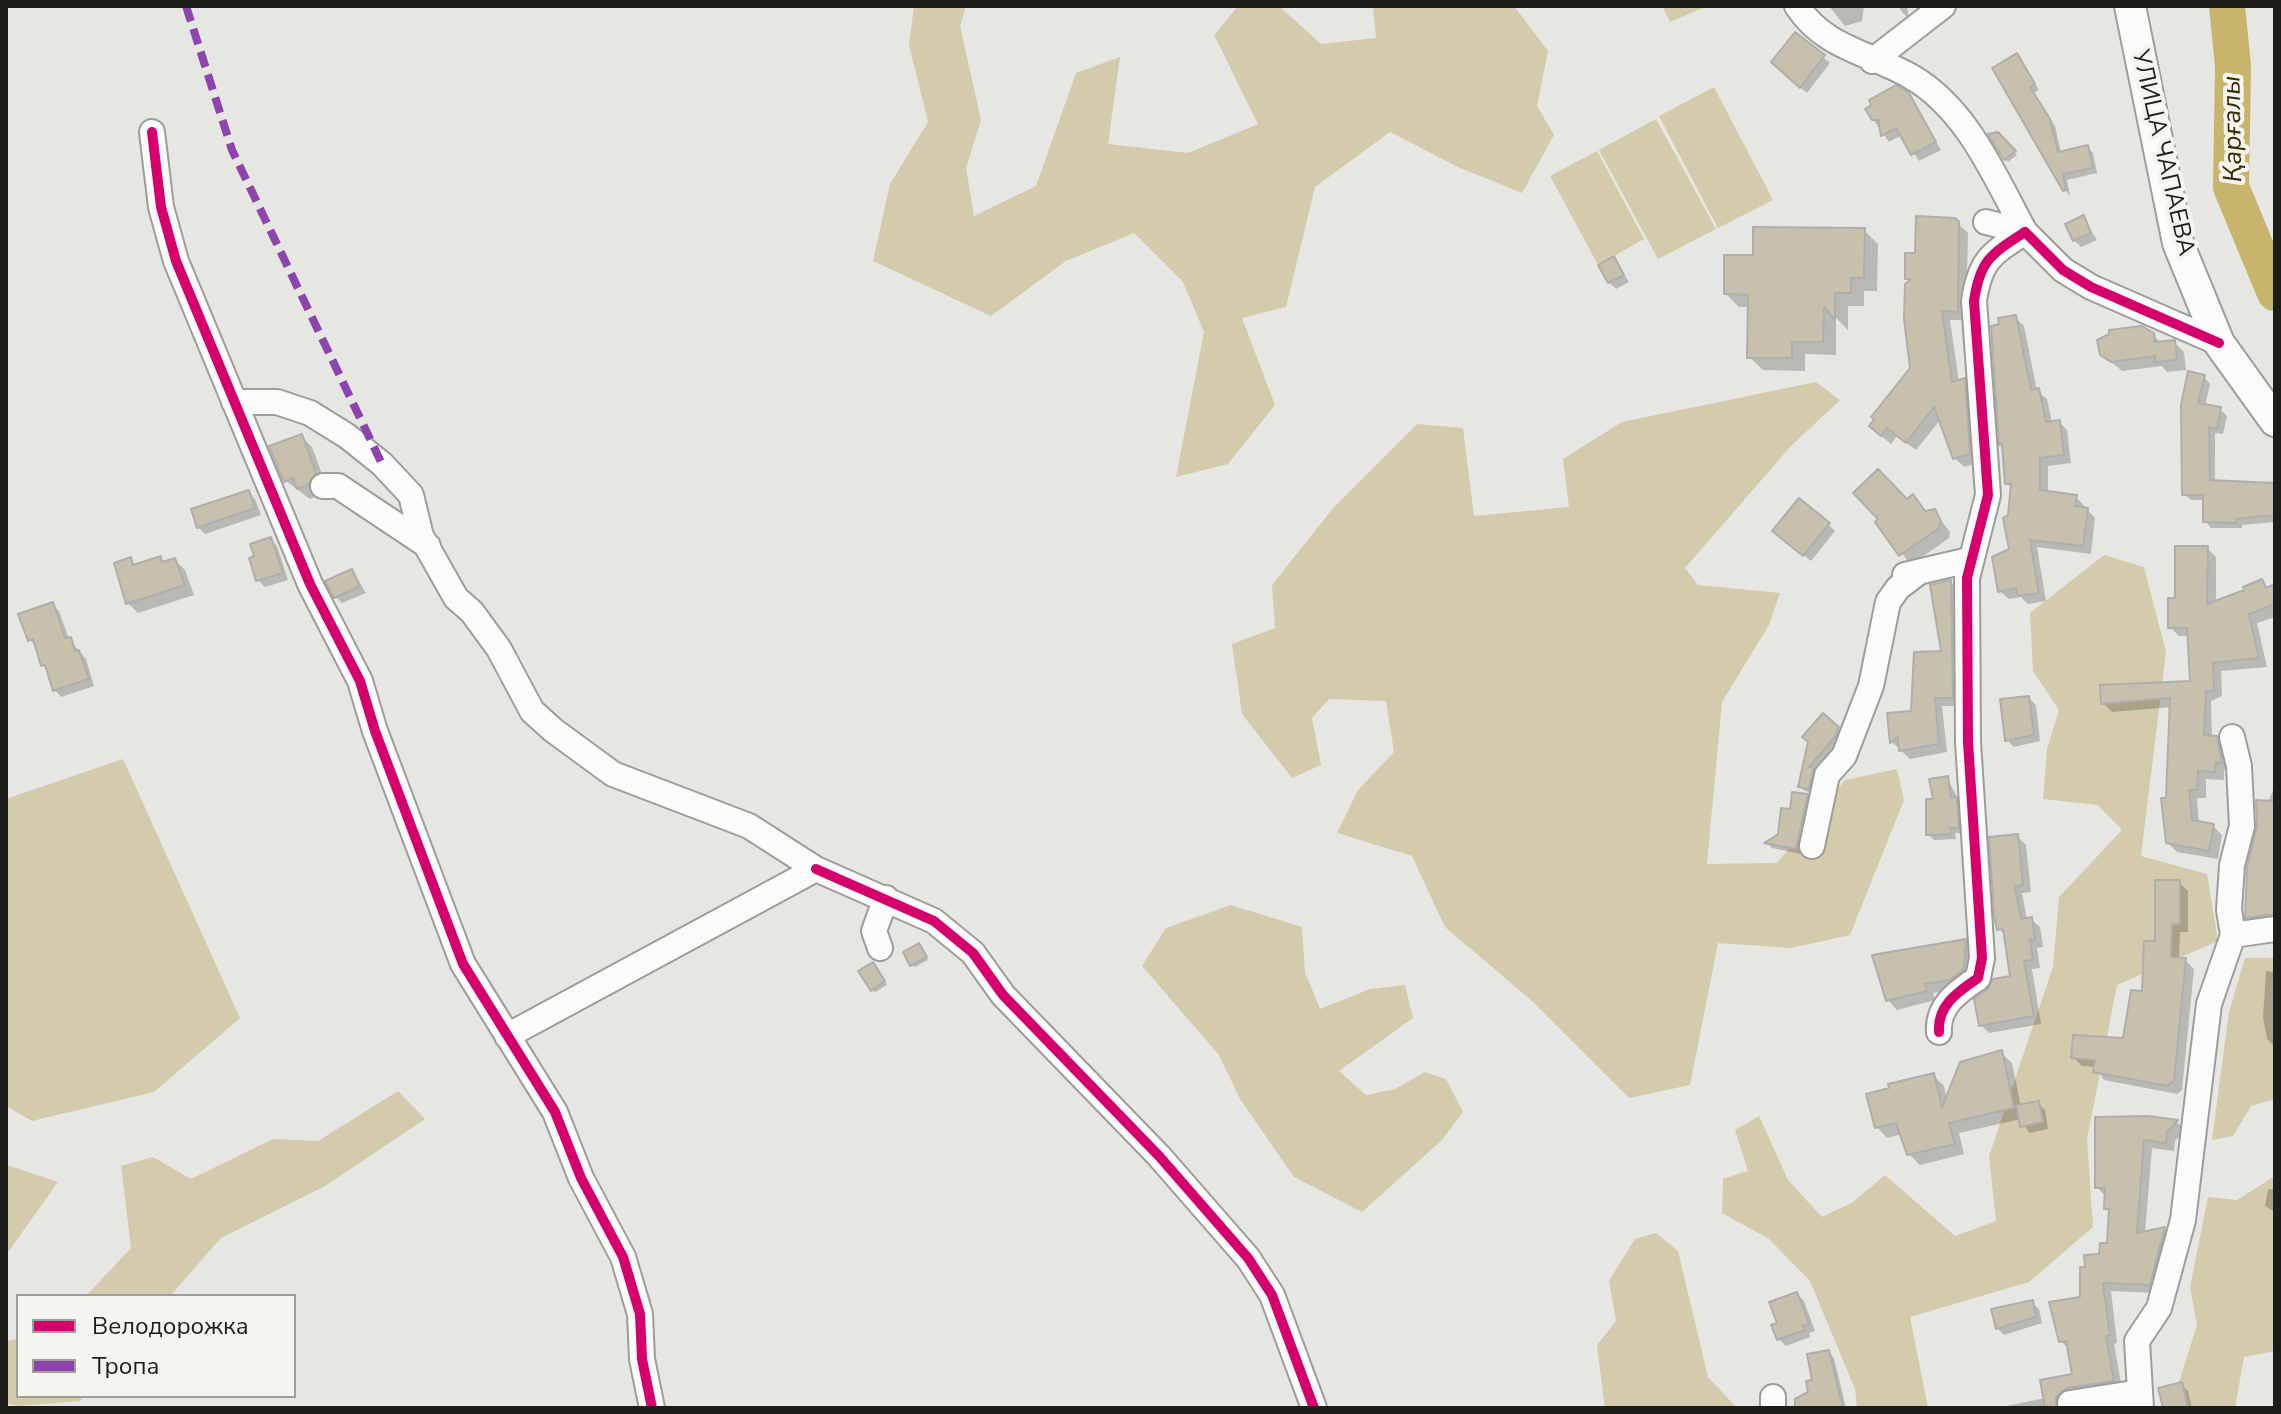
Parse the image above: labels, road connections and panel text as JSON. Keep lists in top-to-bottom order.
{
  "streets": {
    "street": ["УЛИЦА ЧАПАЕВА"]
  },
  "water": ["Қарғалы"],
  "legend": ["Велодорожка", "Тропа"]
}
